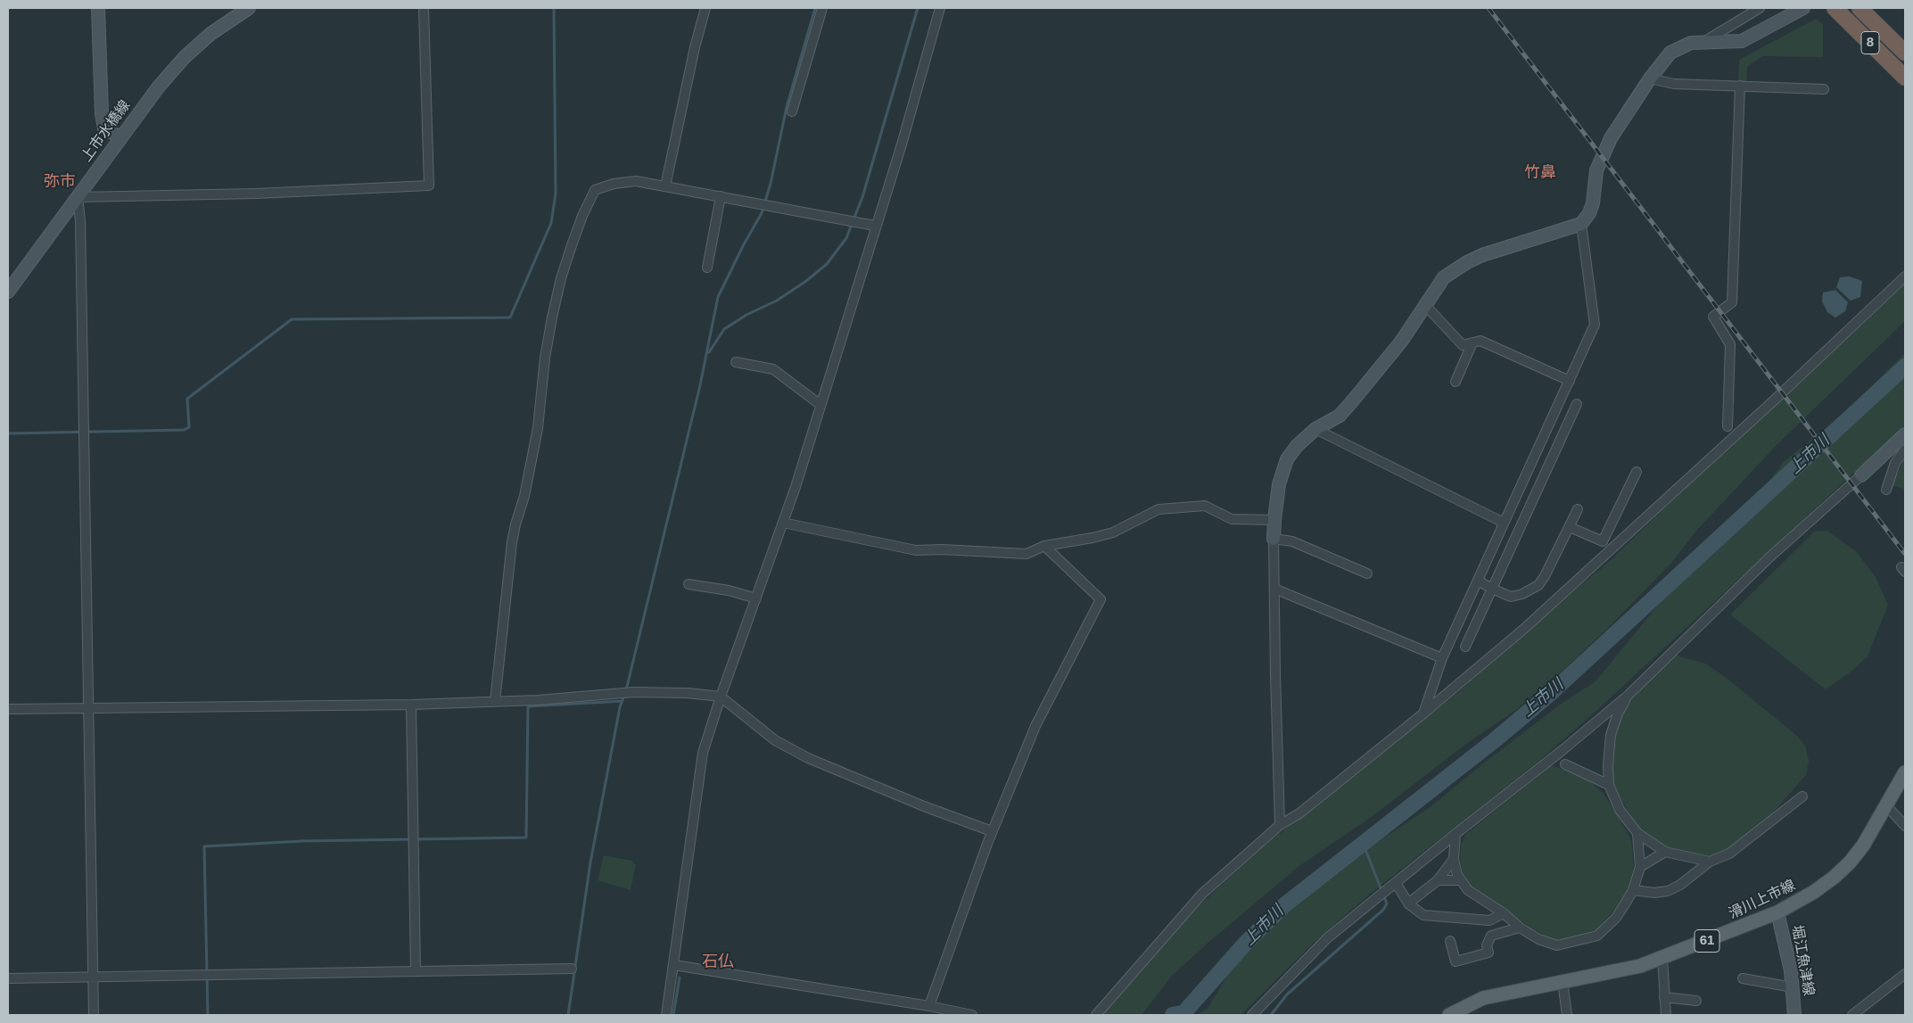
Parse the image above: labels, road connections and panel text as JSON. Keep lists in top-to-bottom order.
{
  "streets": {
    "highway": ["8"],
    "main road": ["滑川上市線", "61"],
    "street": ["上市水橋線", "堀江魚津線"]
  },
  "crossings": [
    ["滑川上市線", "堀江魚津線"]
  ],
  "districts": ["竹鼻", "弥市", "石仏"],
  "water": ["上市川"]
}
